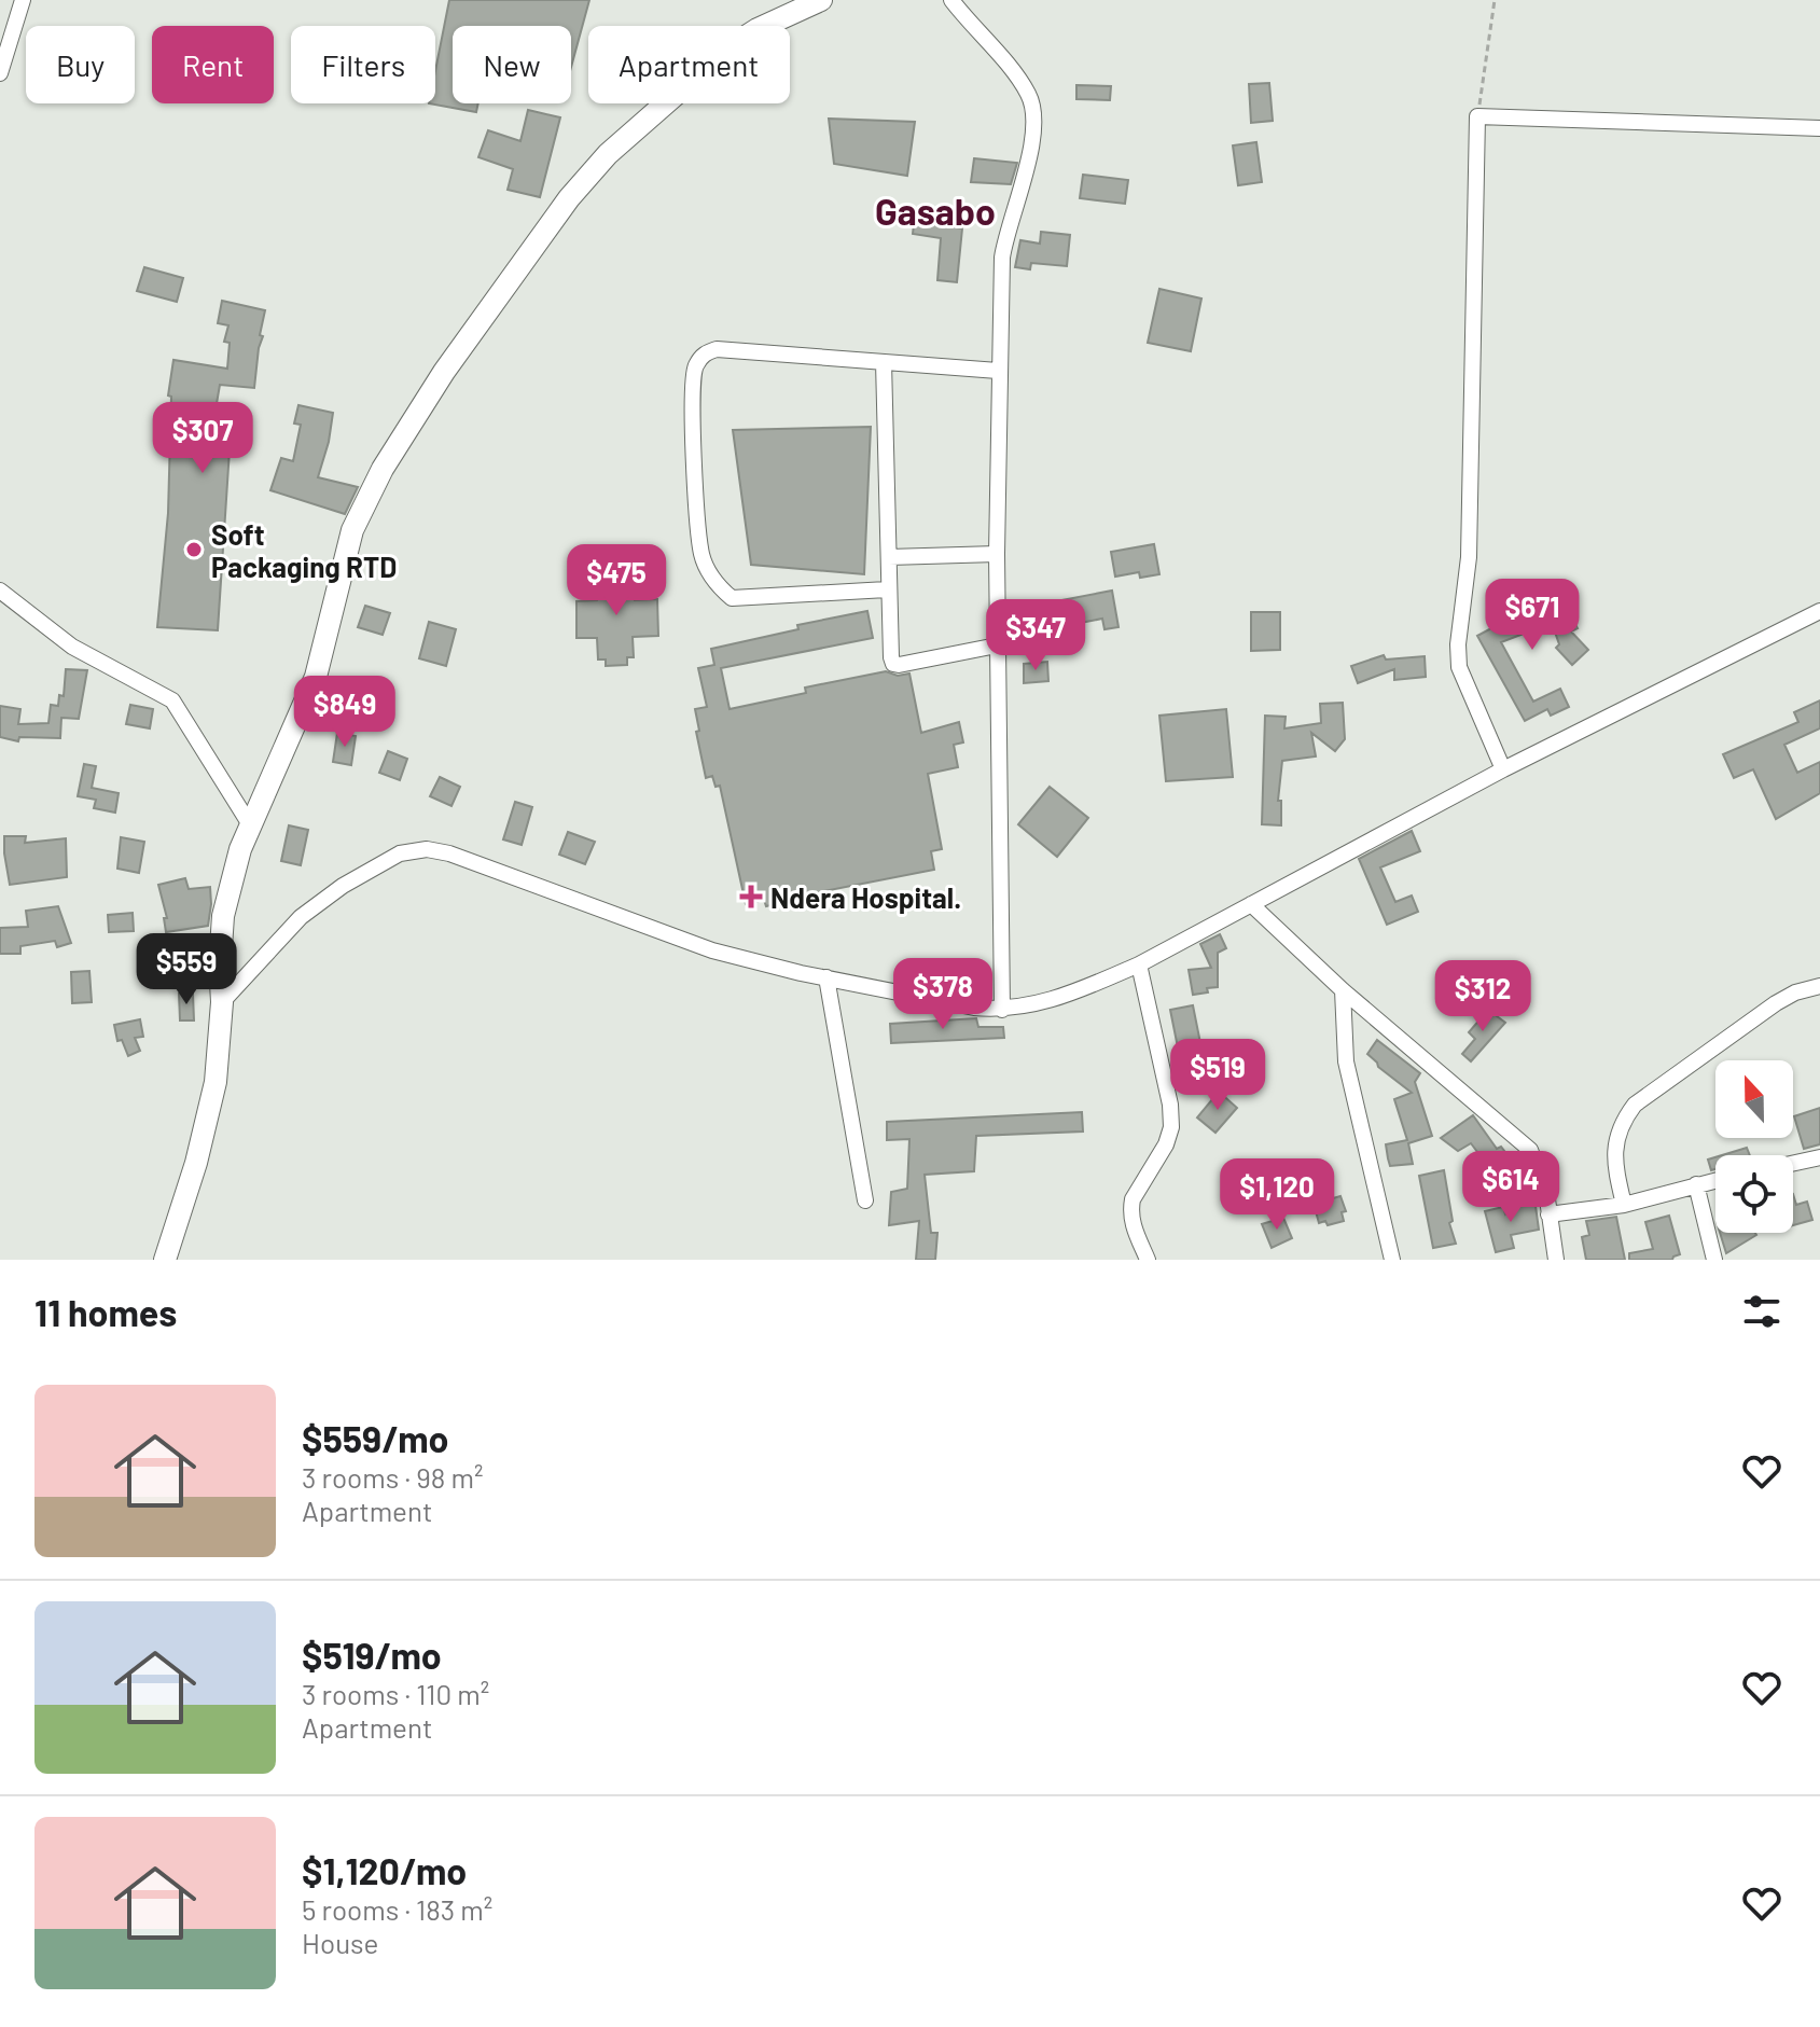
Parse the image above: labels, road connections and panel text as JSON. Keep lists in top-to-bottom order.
{
  "districts": ["Gasabo"],
  "places": {
    "other": ["Soft Packaging RTD"],
    "health": ["Ndera Hospital."]
  },
  "north": "top",
  "page": {
    "chip": [
      "Buy",
      "Rent",
      "Filters",
      "New",
      "Apartment"
    ],
    "price": [
      "$307",
      "$475",
      "$671",
      "$347",
      "$849",
      "$559",
      "$378",
      "$312",
      "$519",
      "$614",
      "$1,120"
    ],
    "heading": "11 homes",
    "list": [
      {
        "name": "$559/mo",
        "note": "3 rooms · 98 m² · Apartment"
      },
      {
        "name": "$519/mo",
        "note": "3 rooms · 110 m² · Apartment"
      },
      {
        "name": "$1,120/mo",
        "note": "5 rooms · 183 m² · House"
      }
    ]
  }
}
